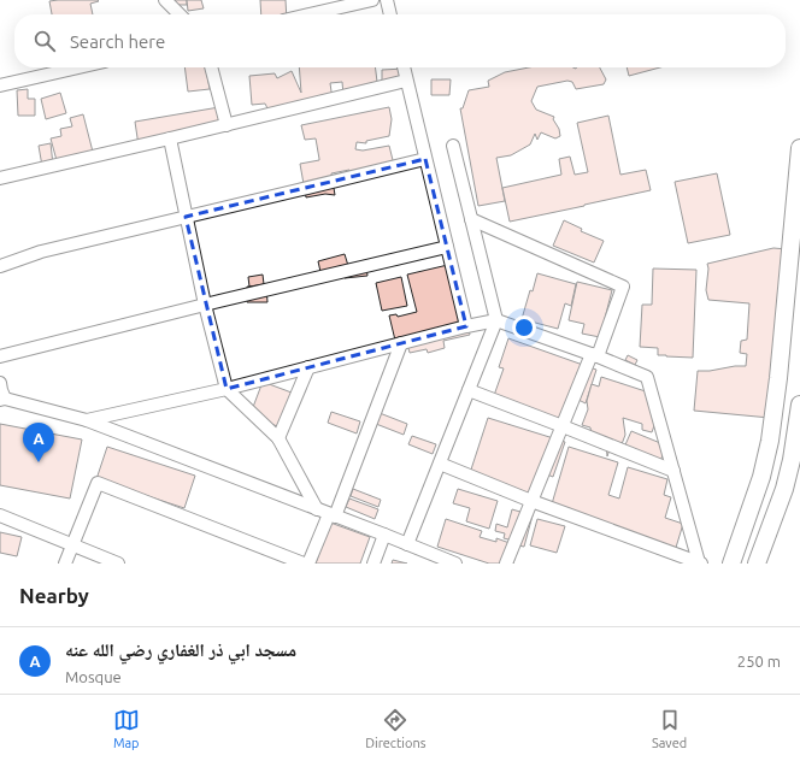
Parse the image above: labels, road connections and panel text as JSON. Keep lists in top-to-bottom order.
{
  "page": {
    "search": "Search here",
    "pins": "A",
    "heading": "Nearby",
    "list": [
      {
        "mark": "A",
        "name": "مسجد ابي ذر الغفاري رضي الله عنه",
        "note": "Mosque",
        "value": "250 m"
      }
    ],
    "nav": ["Map", "Directions", "Saved"]
  }
}
